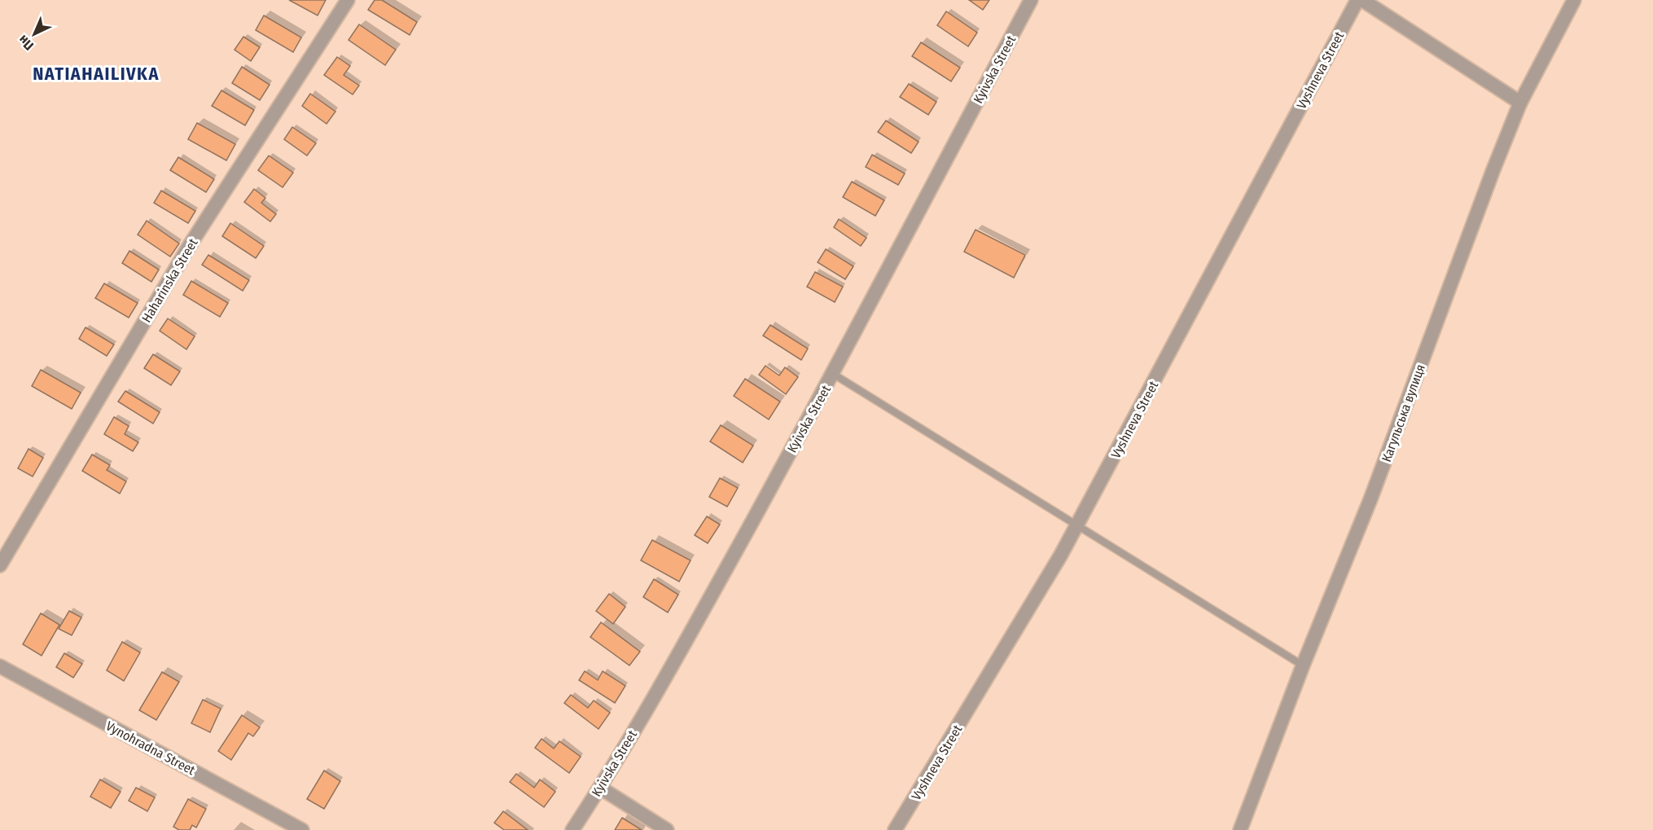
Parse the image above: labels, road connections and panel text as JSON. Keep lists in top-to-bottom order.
{
  "streets": {
    "street": [
      "Kyivska Street",
      "Vyshneva Street",
      "Haharinska Street",
      "Кагульська вулиця",
      "Vynohradna Street"
    ]
  },
  "districts": ["NATIAHAILIVKA"],
  "north": "bottom left"
}
